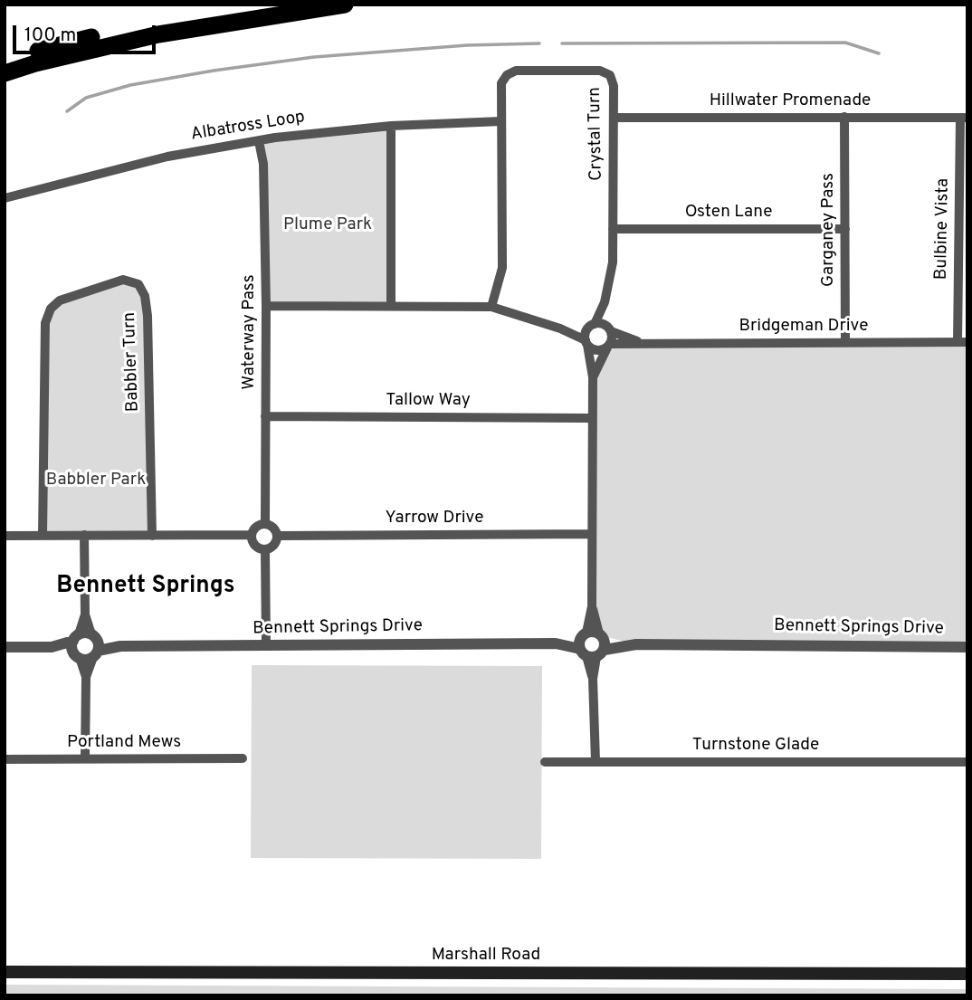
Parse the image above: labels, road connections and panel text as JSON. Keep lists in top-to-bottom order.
{
  "streets": {
    "main road": ["Marshall Road"],
    "street": [
      "Hillwater Promenade",
      "Albatross Loop",
      "Crystal Turn",
      "Osten Lane",
      "Bulbine Vista",
      "Garganey Pass",
      "Bridgeman Drive",
      "Waterway Pass",
      "Babbler Turn",
      "Tallow Way",
      "Yarrow Drive",
      "Bennett Springs Drive",
      "Portland Mews",
      "Turnstone Glade"
    ]
  },
  "crossings": [
    ["Hillwater Promenade", "Crystal Turn"],
    ["Hillwater Promenade", "Bulbine Vista"],
    ["Hillwater Promenade", "Garganey Pass"],
    ["Albatross Loop", "Crystal Turn"],
    ["Albatross Loop", "Waterway Pass"],
    ["Crystal Turn", "Osten Lane"],
    ["Osten Lane", "Garganey Pass"],
    ["Bulbine Vista", "Bridgeman Drive"],
    ["Garganey Pass", "Bridgeman Drive"],
    ["Waterway Pass", "Tallow Way"],
    ["Waterway Pass", "Yarrow Drive"]
  ],
  "districts": ["Bennett Springs"],
  "parks": ["Plume Park", "Babbler Park"],
  "scale_bar": "100 m"
}
